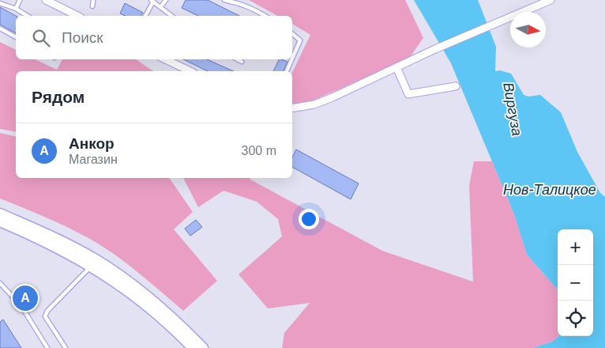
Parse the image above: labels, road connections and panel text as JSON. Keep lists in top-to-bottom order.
{
  "water": ["Виргуза", "Нов-Талицкое"],
  "north": "right",
  "page": {
    "search": "Поиск",
    "heading": "Рядом",
    "list": [
      {
        "mark": "A",
        "name": "Анкор",
        "note": "Магазин",
        "value": "300 m"
      }
    ],
    "map_buttons": ["+", "−"],
    "pins": "A"
  }
}
